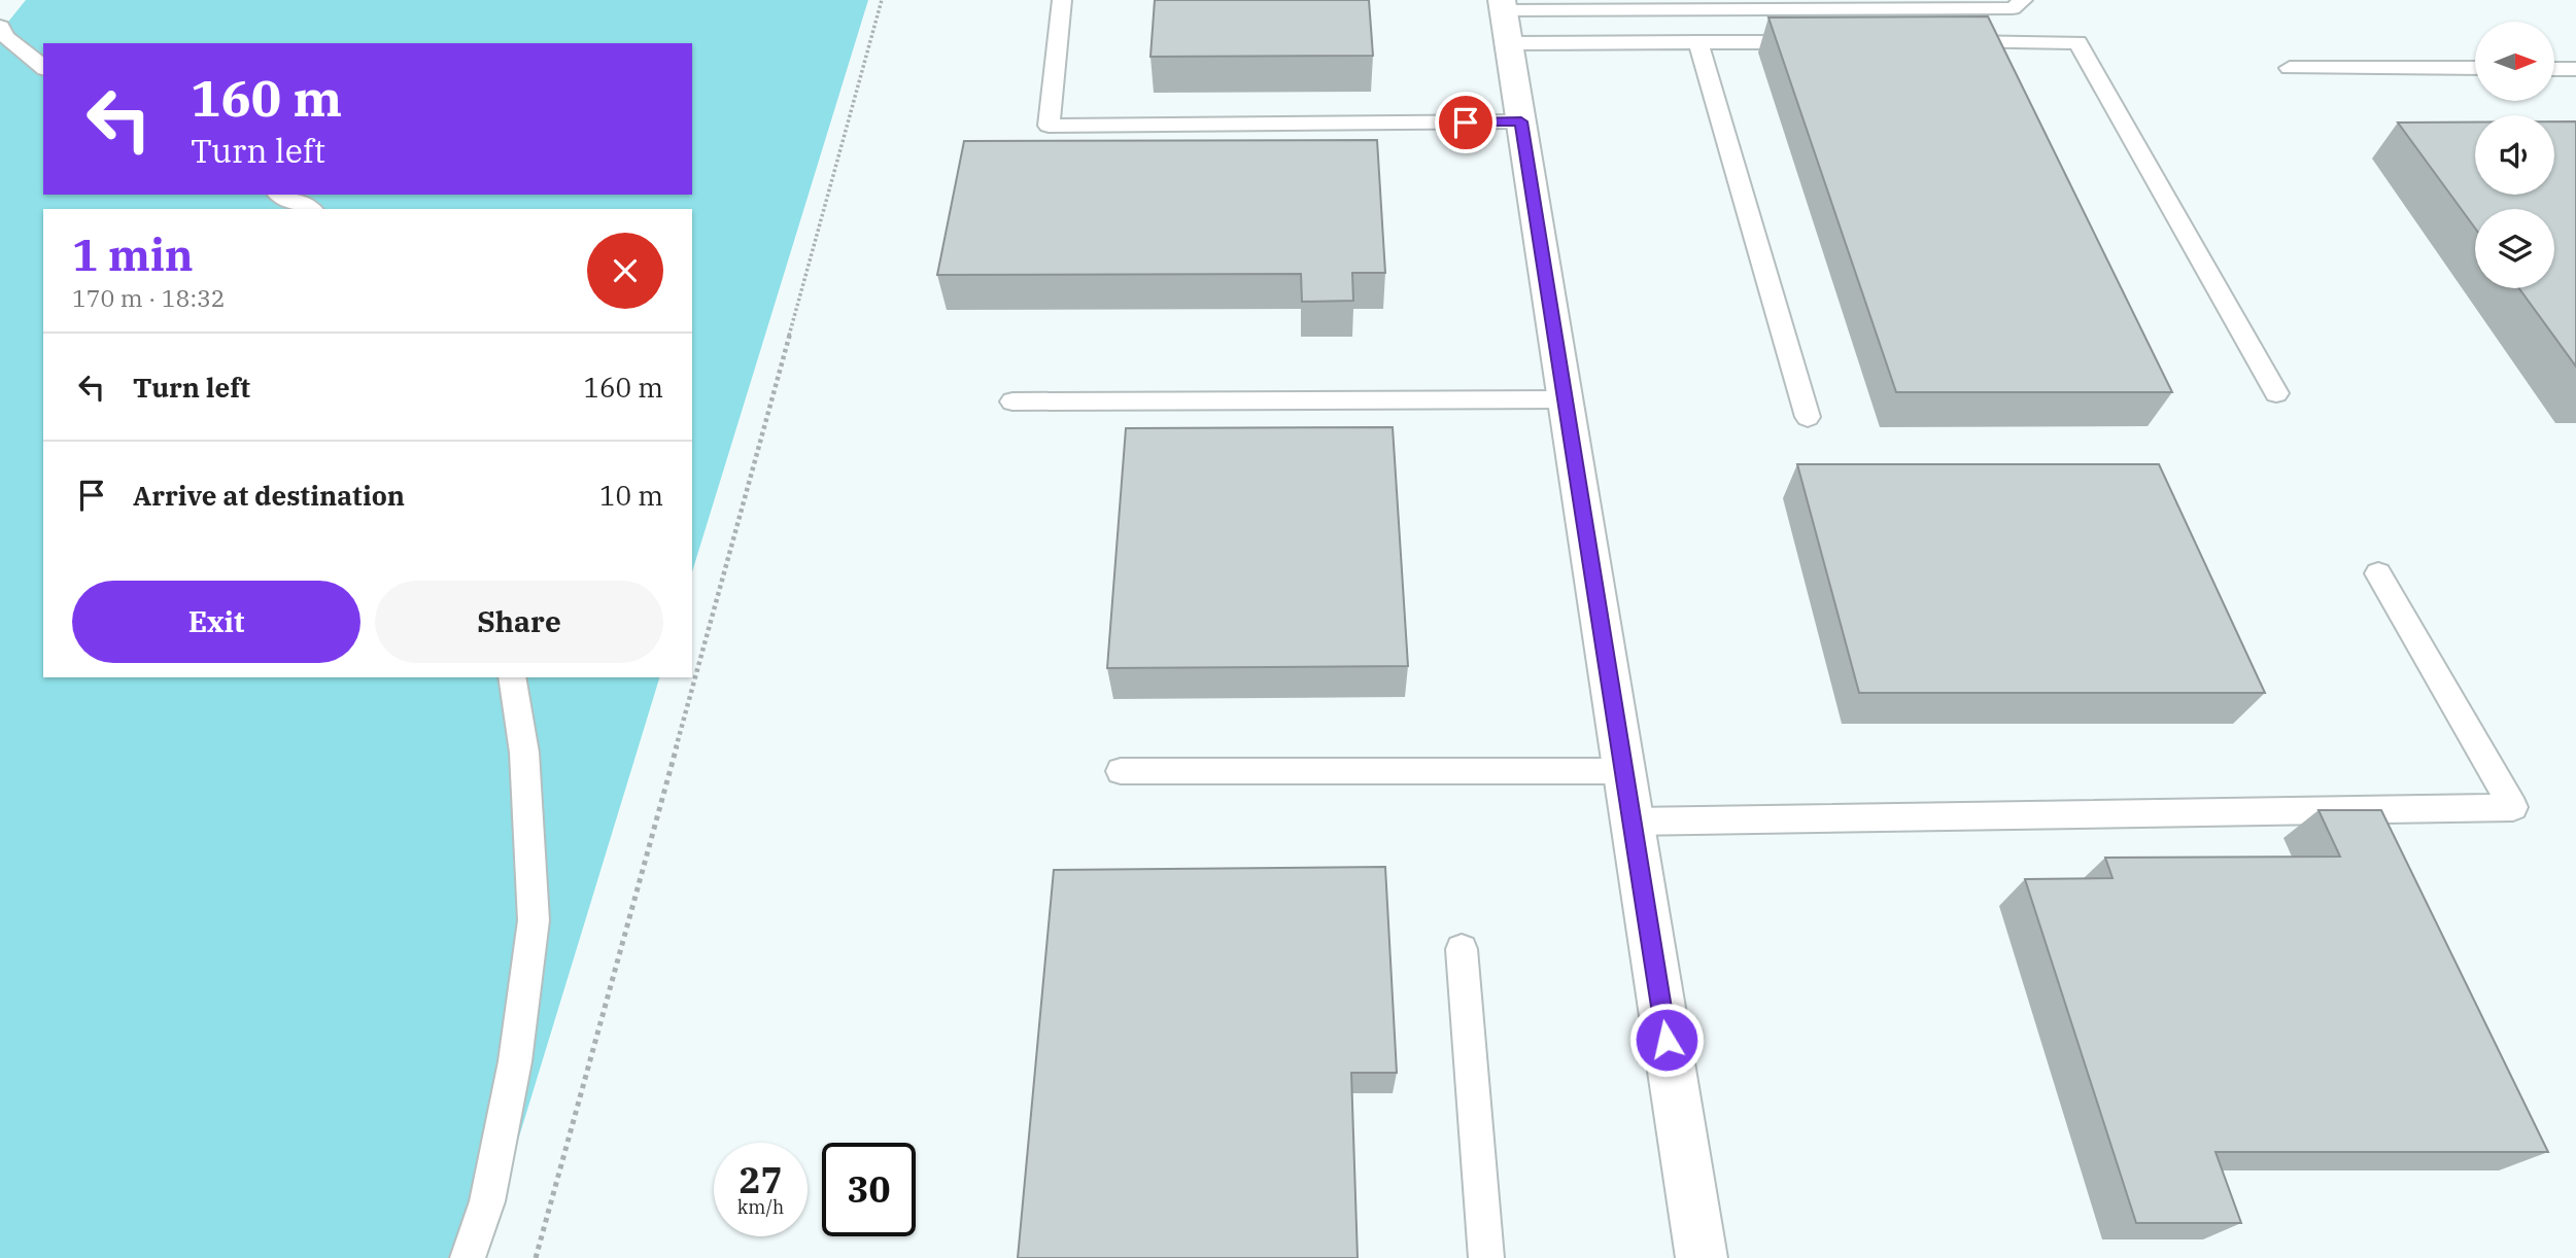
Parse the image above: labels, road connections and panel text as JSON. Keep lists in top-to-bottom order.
{
  "north": "right",
  "page": {
    "turn": ["160 m", "Turn left"],
    "heading": ["1 min", "170 m · 18:32"],
    "list": [
      {
        "name": "Turn left",
        "value": "160 m"
      },
      {
        "name": "Arrive at destination",
        "value": "10 m"
      }
    ],
    "buttons": ["Exit", "Share"],
    "speed": "27 km/h",
    "limit": "30"
  }
}
